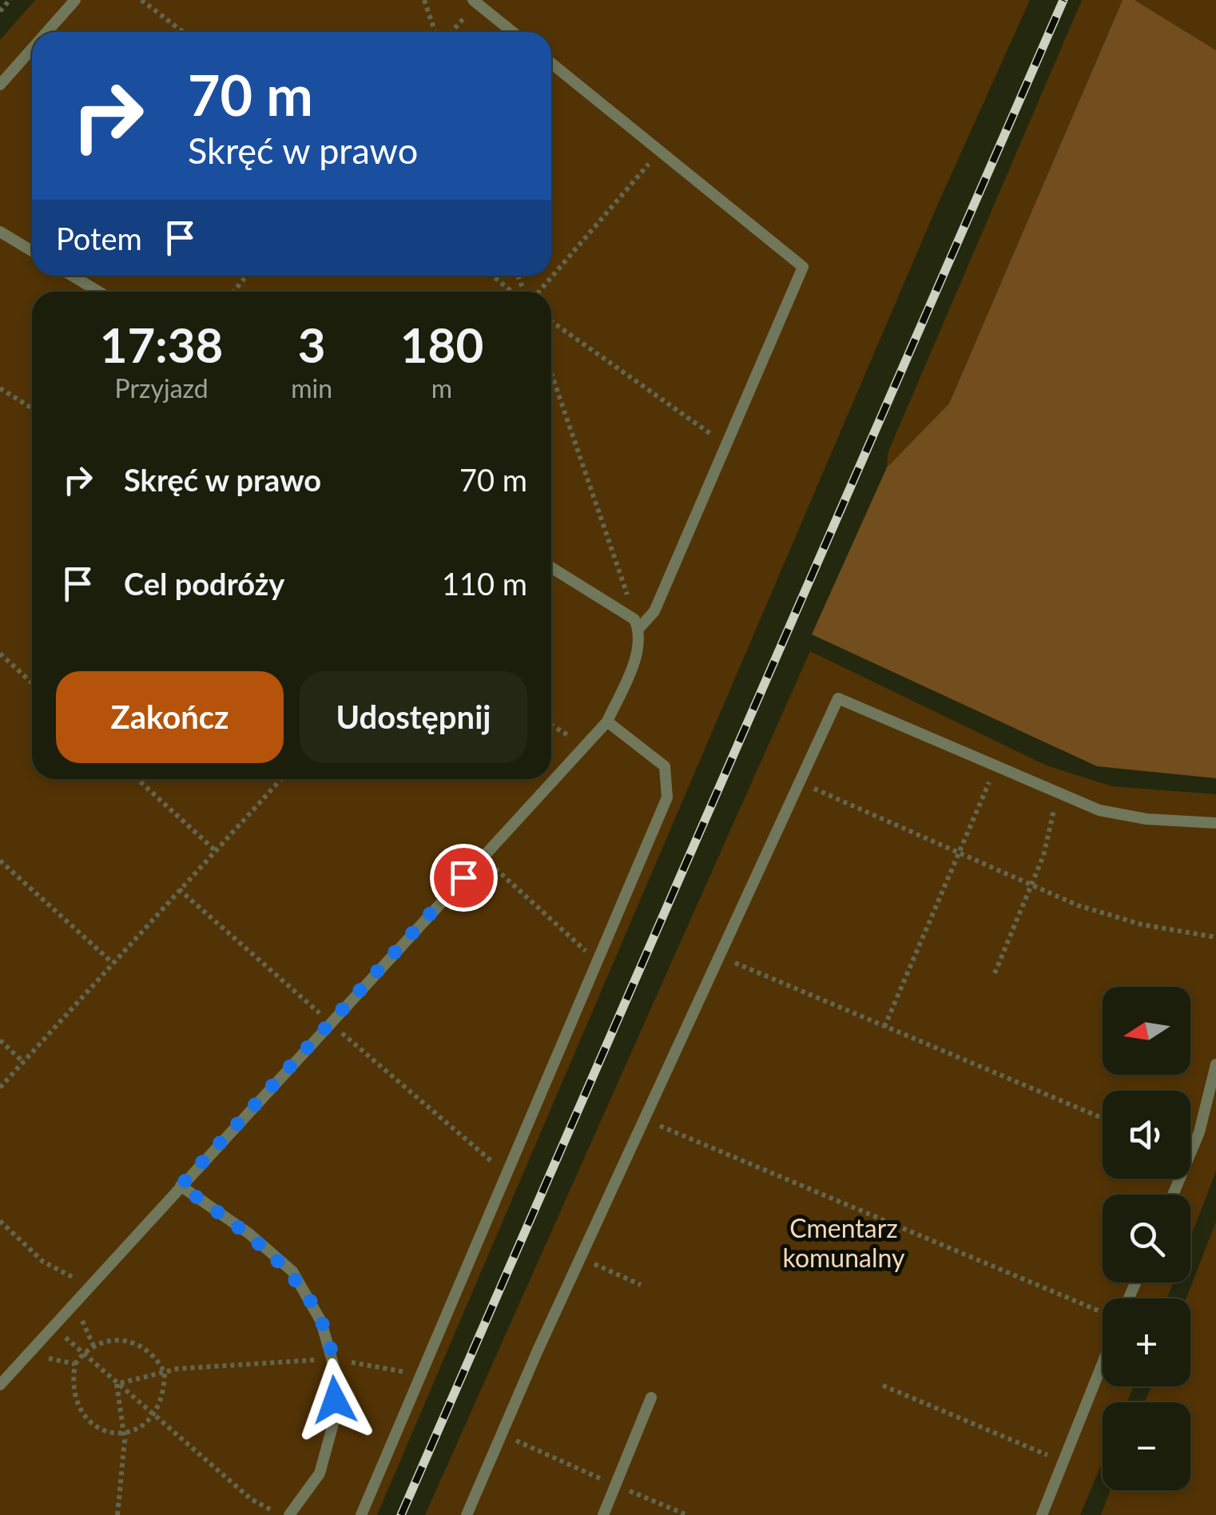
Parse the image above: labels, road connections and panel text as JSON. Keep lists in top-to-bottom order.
{
  "parks": ["Cmentarz komunalny"],
  "north": "left",
  "page": {
    "turn": ["70 m", "Skręć w prawo"],
    "then": "Potem",
    "eta": [
      "17:38",
      "Przyjazd",
      "3",
      "min",
      "180",
      "m"
    ],
    "list": [
      {
        "name": "Skręć w prawo",
        "value": "70 m"
      },
      {
        "name": "Cel podróży",
        "value": "110 m"
      }
    ],
    "buttons": ["Zakończ", "Udostępnij"],
    "map_buttons": ["+", "−"]
  }
}
